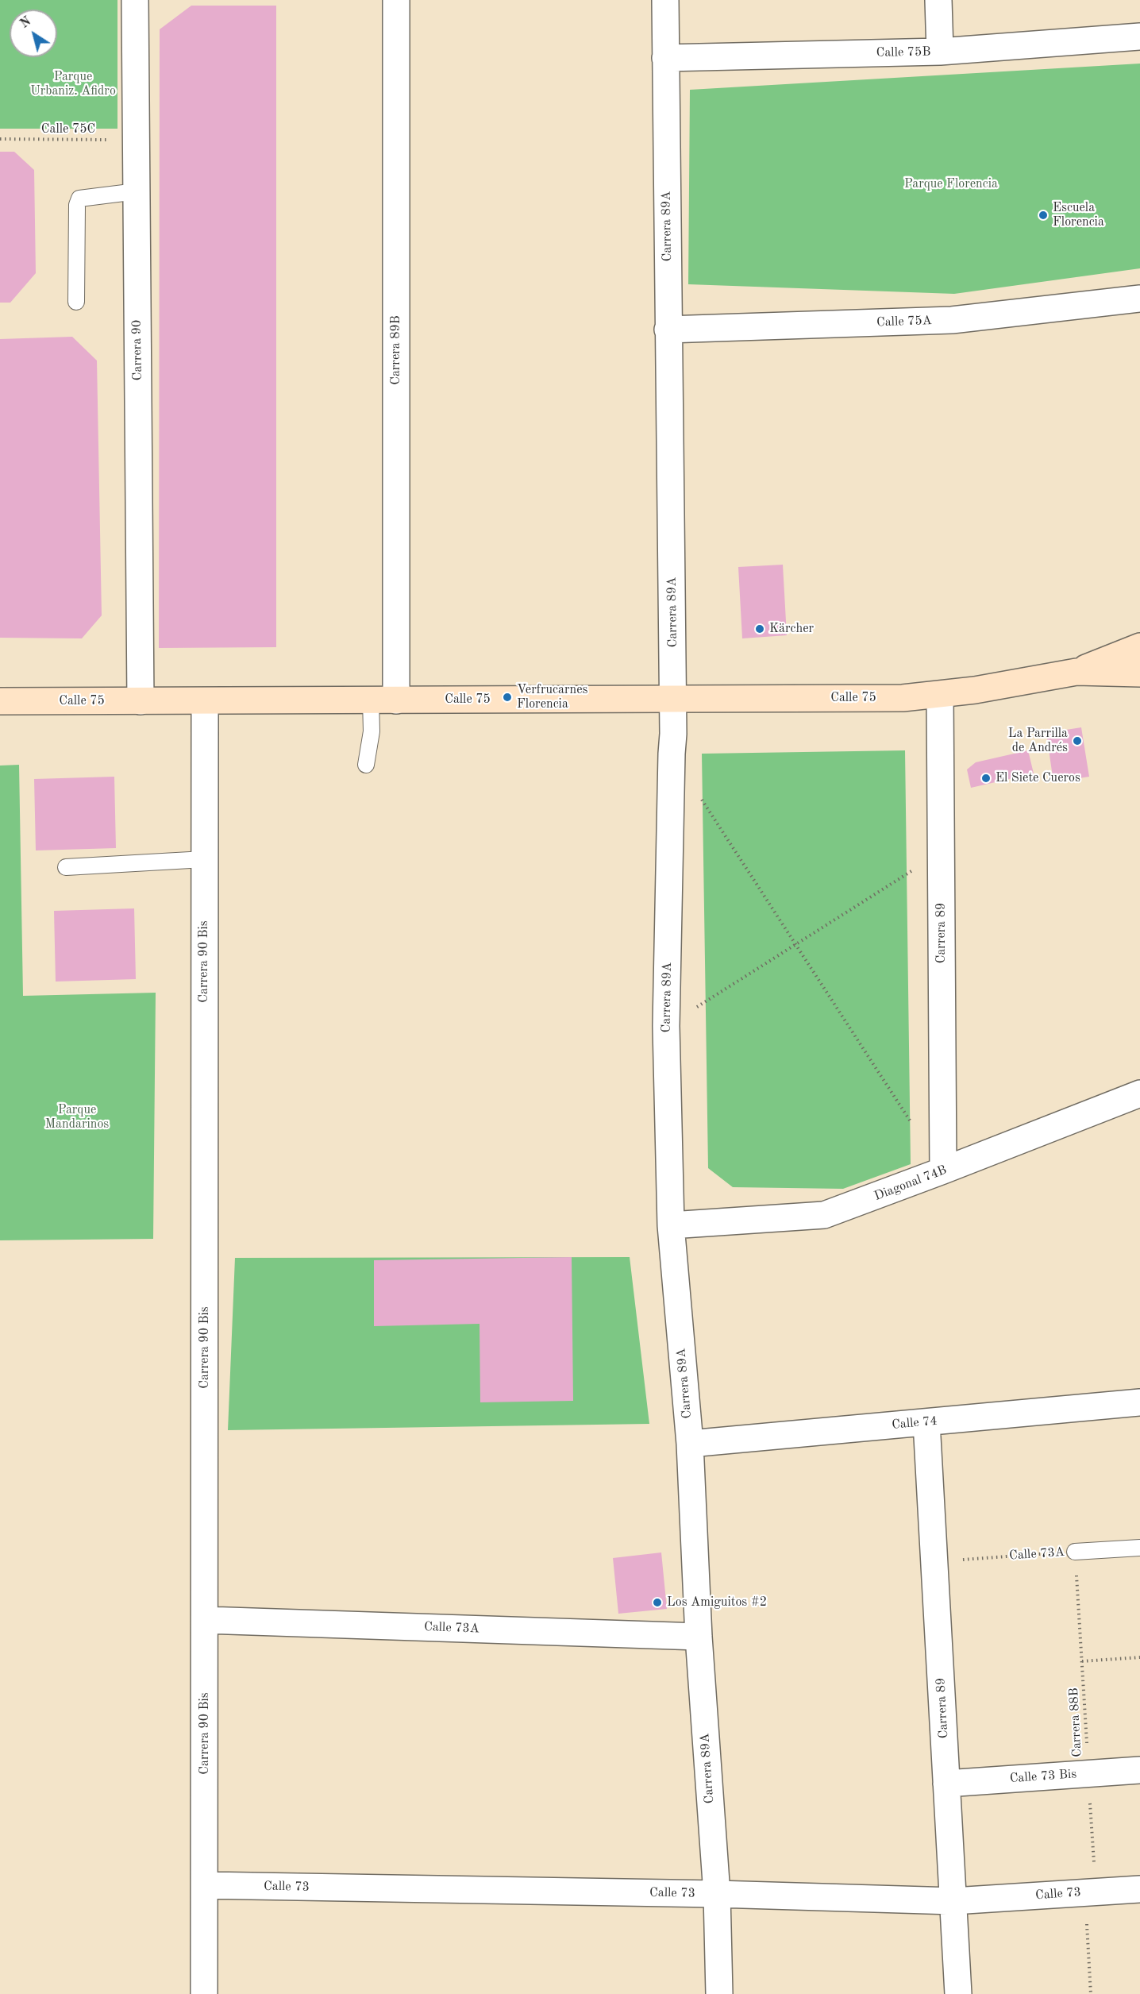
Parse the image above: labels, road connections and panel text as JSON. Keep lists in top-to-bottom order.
{
  "streets": {
    "street": [
      "Calle 75B",
      "Carrera 89A",
      "Calle 75A",
      "Carrera 90",
      "Carrera 89B",
      "Calle 75",
      "Carrera 89",
      "Carrera 90 Bis",
      "Diagonal 74B",
      "Calle 74",
      "Calle 73A",
      "Calle 73 Bis",
      "Calle 73"
    ],
    "path": ["Calle 75C", "Carrera 88B"]
  },
  "crossings": [
    ["Calle 75B", "Carrera 89A"],
    ["Calle 75C", "Carrera 90"],
    ["Carrera 89A", "Calle 75A"],
    ["Carrera 89A", "Calle 75"],
    ["Carrera 89A", "Diagonal 74B"],
    ["Carrera 89A", "Calle 74"],
    ["Carrera 89A", "Calle 73A"],
    ["Carrera 89A", "Calle 73"],
    ["Carrera 90", "Calle 75"],
    ["Carrera 89B", "Calle 75"],
    ["Calle 75", "Carrera 89"],
    ["Calle 75", "Carrera 90 Bis"],
    ["Carrera 89", "Diagonal 74B"],
    ["Carrera 89", "Calle 74"],
    ["Carrera 89", "Calle 73A"],
    ["Carrera 89", "Calle 73 Bis"],
    ["Carrera 89", "Calle 73"],
    ["Carrera 90 Bis", "Calle 73A"],
    ["Carrera 90 Bis", "Calle 73"],
    ["Calle 73A", "Carrera 88B"],
    ["Carrera 88B", "Calle 73 Bis"],
    ["Carrera 88B", "Calle 73"]
  ],
  "parks": ["Parque Urbaniz. Afidro", "Parque Florencia", "Parque Mandarinos"],
  "places": [
    "Escuela Florencia",
    "Kärcher",
    "Verfrucarnes Florencia",
    "La Parrilla de Andrés",
    "El Siete Cueros",
    "Los Amiguitos #2"
  ],
  "north": "top left"
}
